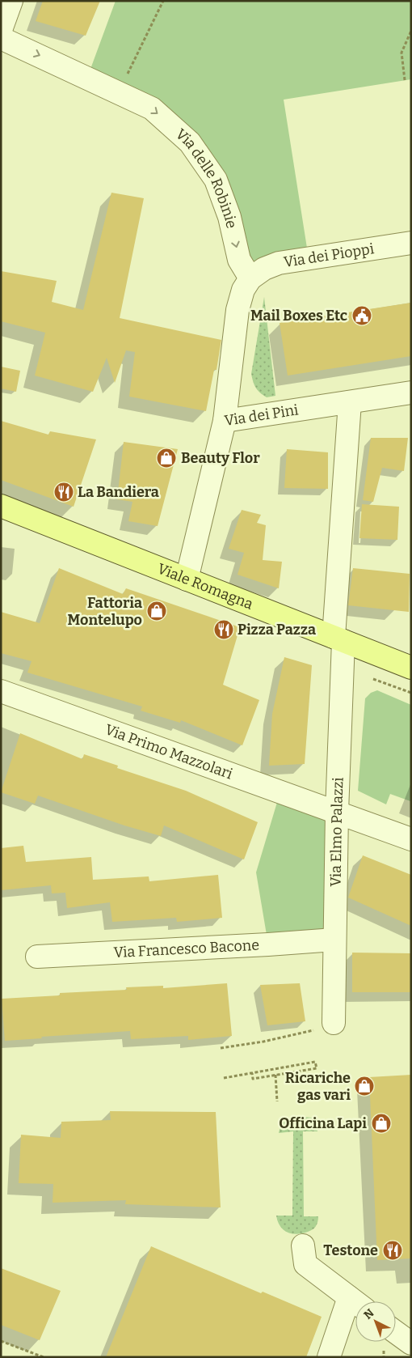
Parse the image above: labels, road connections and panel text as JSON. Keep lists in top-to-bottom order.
{
  "streets": {
    "main road": ["Viale Romagna"],
    "street": [
      "Via delle Robinie",
      "Via dei Pioppi",
      "Via dei Pini",
      "Via Primo Mazzolari",
      "Via Elmo Palazzi",
      "Via Francesco Bacone"
    ]
  },
  "crossings": [
    ["Via delle Robinie", "Via dei Pioppi"],
    ["Via dei Pini", "Viale Romagna"],
    ["Via dei Pini", "Via Elmo Palazzi"],
    ["Viale Romagna", "Via Elmo Palazzi"],
    ["Via Primo Mazzolari", "Via Elmo Palazzi"],
    ["Via Elmo Palazzi", "Via Francesco Bacone"]
  ],
  "one_way": ["Via delle Robinie"],
  "places": {
    "public building": ["Mail Boxes Etc"],
    "shop": [
      "Beauty Flor",
      "Fattoria Montelupo",
      "Ricariche gas vari",
      "Officina Lapi"
    ],
    "restaurant": ["La Bandiera", "Pizza Pazza", "Testone"]
  },
  "north": "top left"
}
